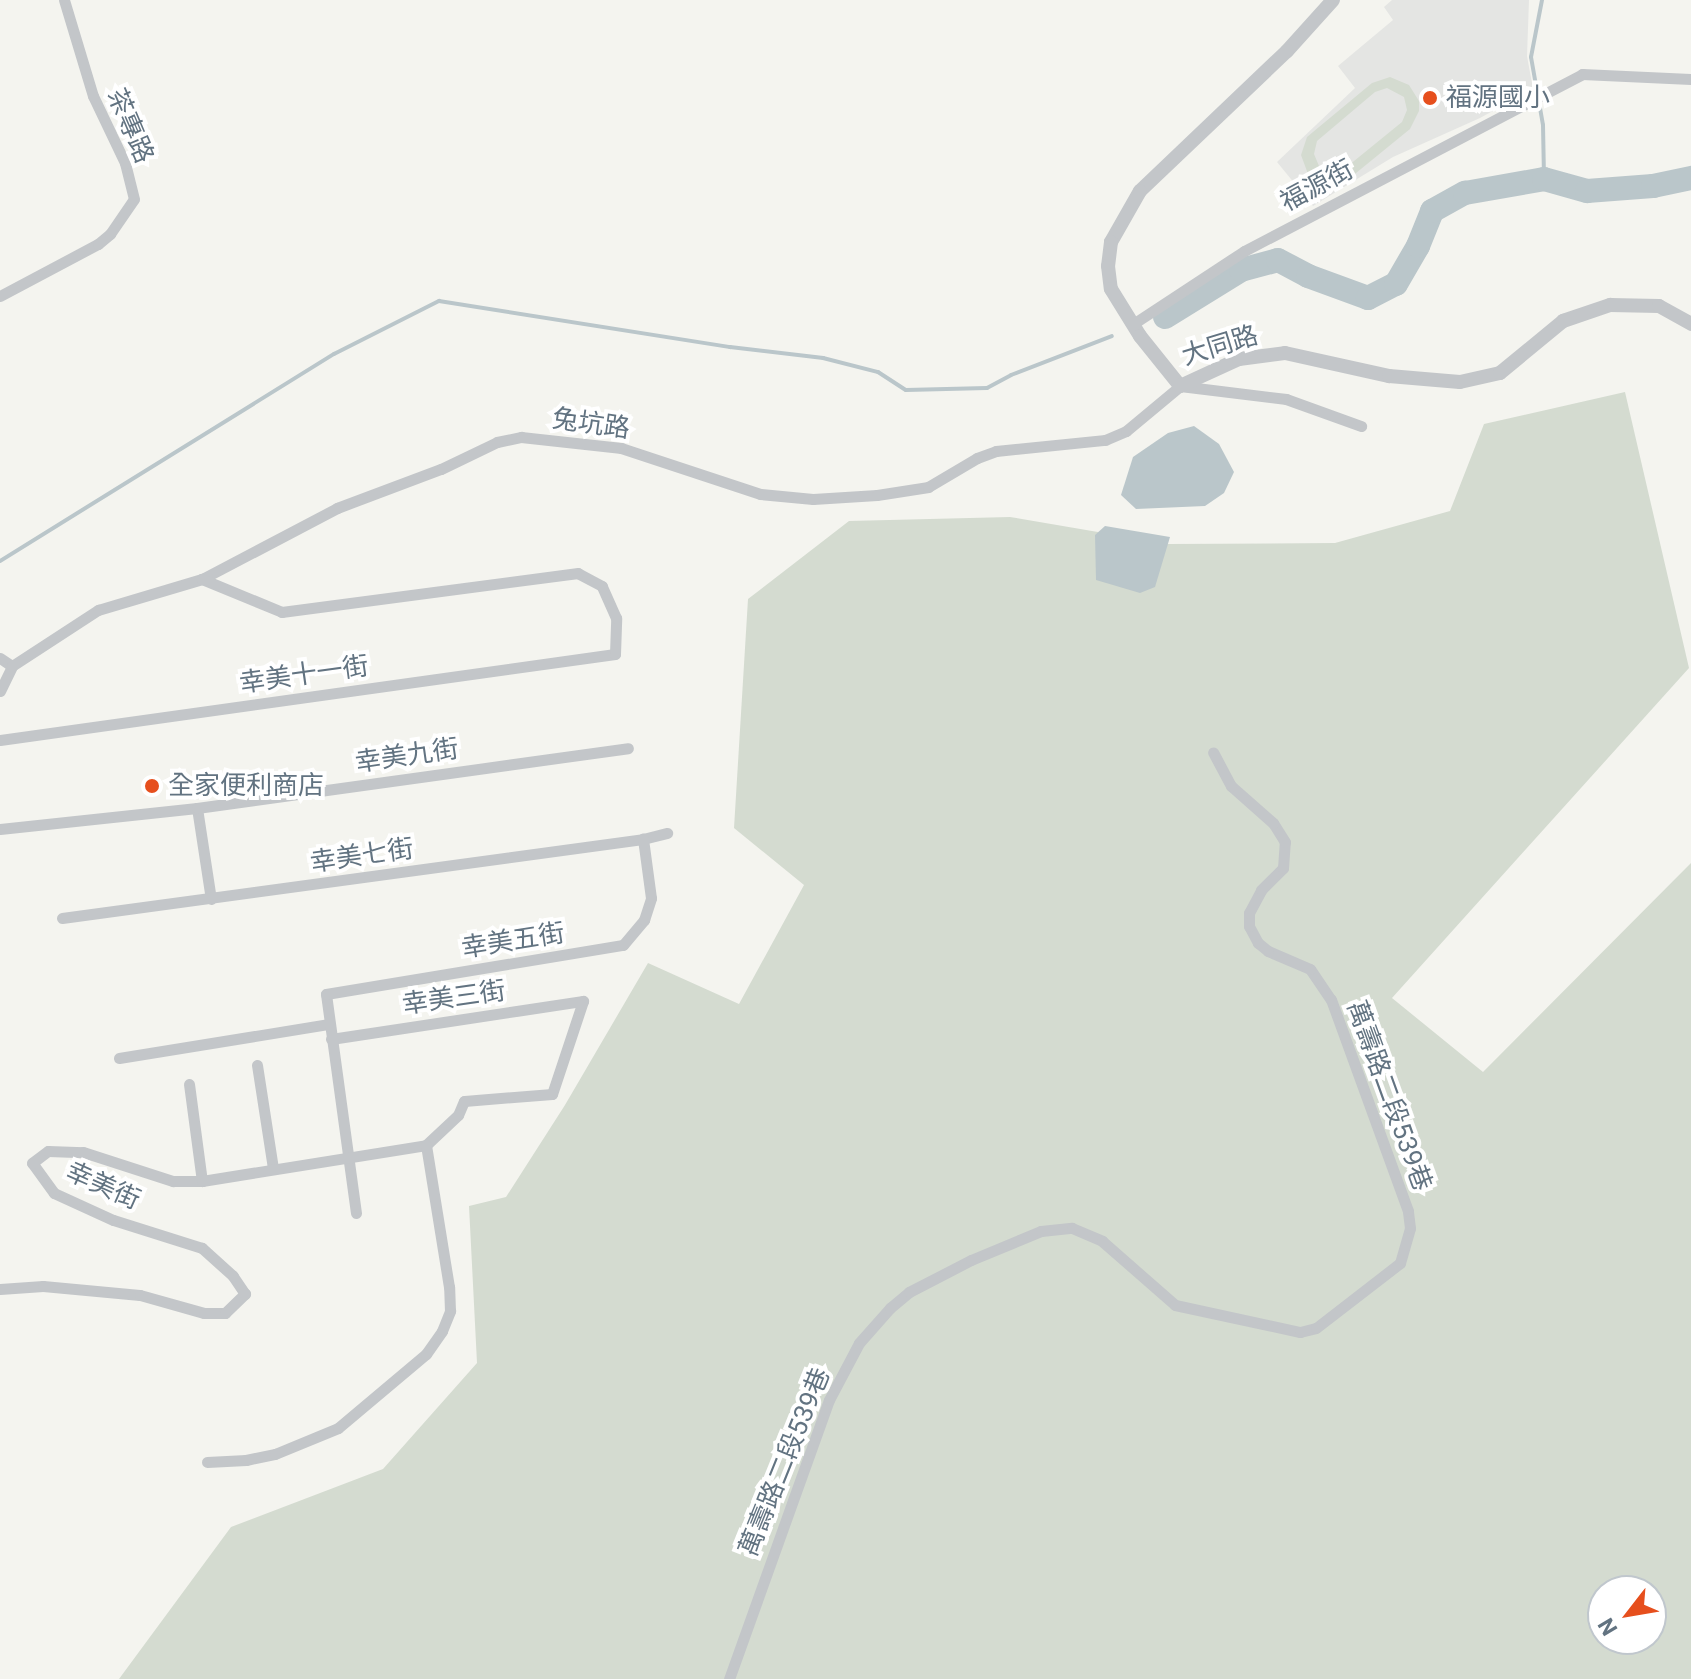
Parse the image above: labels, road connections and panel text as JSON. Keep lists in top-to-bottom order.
{
  "streets": {
    "street": [
      "茶專路",
      "福源街",
      "大同路",
      "兔坑路",
      "幸美十一街",
      "幸美九街",
      "幸美七街",
      "幸美五街",
      "幸美三街",
      "萬壽路二段539巷",
      "幸美街"
    ]
  },
  "crossings": [
    ["福源街", "大同路"],
    ["大同路", "兔坑路"],
    ["兔坑路", "幸美十一街"],
    ["幸美七街", "幸美五街"],
    ["幸美三街", "幸美街"]
  ],
  "places": ["福源國小", "全家便利商店"],
  "north": "bottom left"
}
